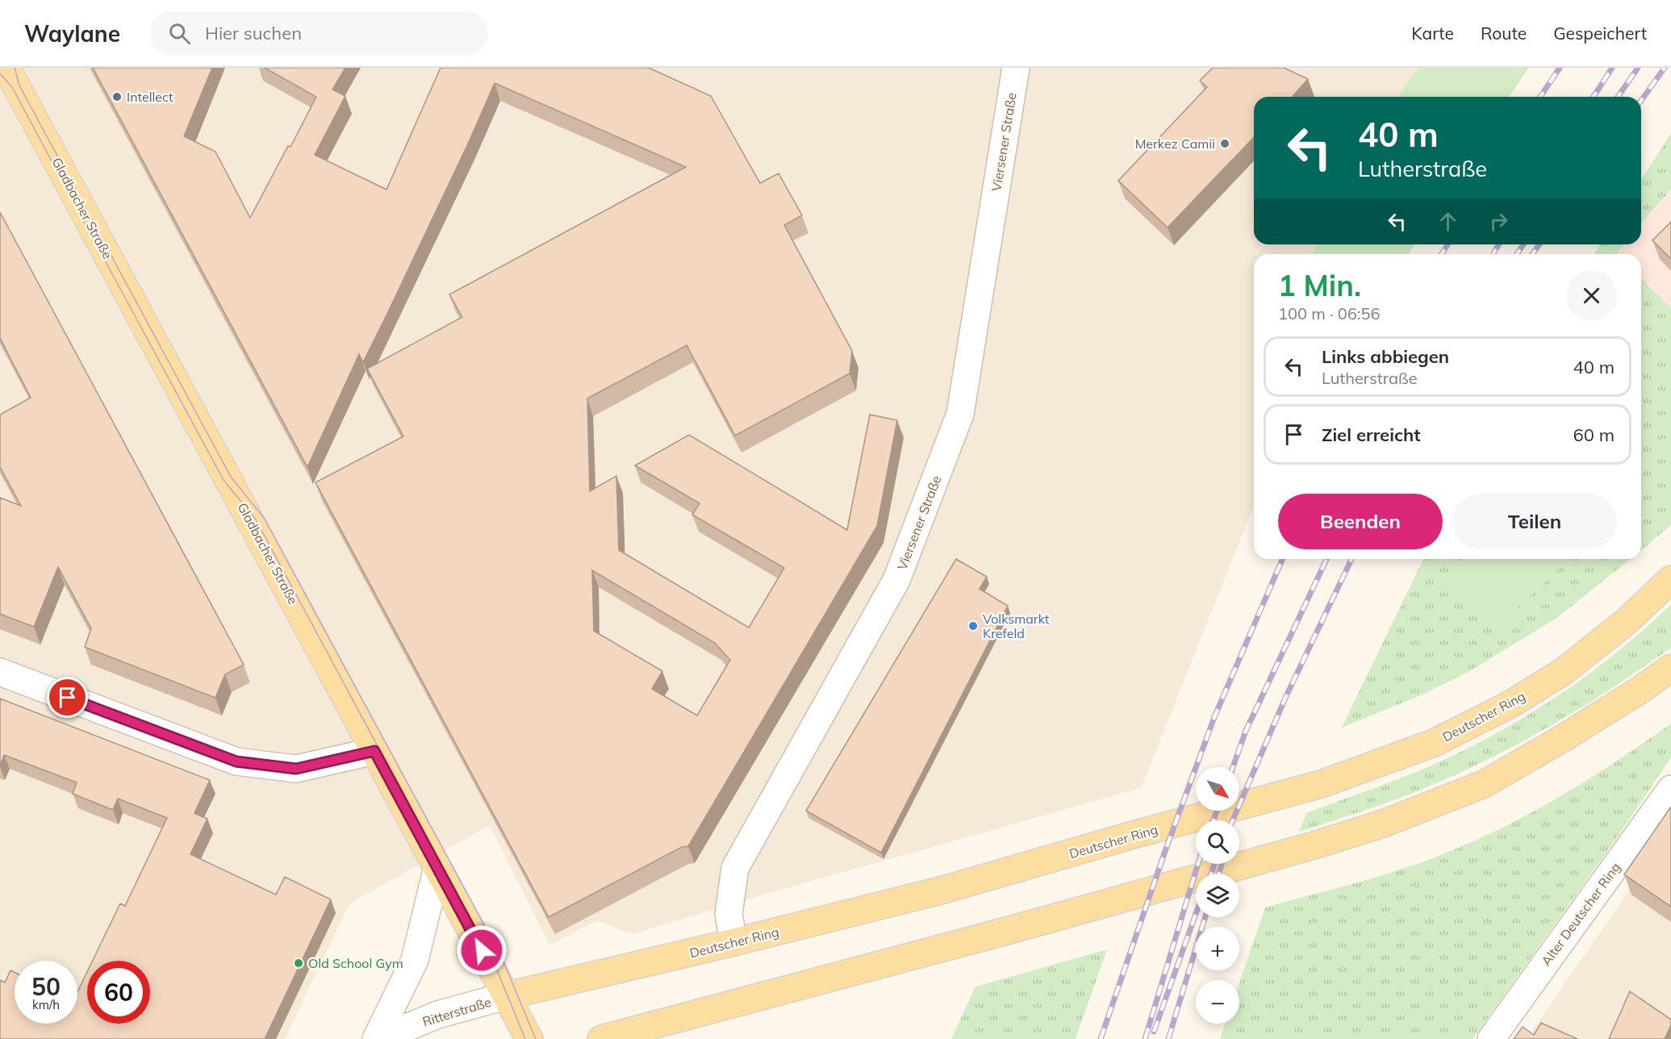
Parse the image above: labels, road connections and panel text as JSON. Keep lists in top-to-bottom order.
{
  "streets": {
    "main road": ["Gladbacher Straße", "Deutscher Ring"],
    "street": ["Viersener Straße", "Alter Deutscher Ring", "Ritterstraße"]
  },
  "crossings": [
    ["Viersener Straße", "Deutscher Ring"],
    ["Gladbacher Straße", "Deutscher Ring"],
    ["Gladbacher Straße", "Ritterstraße"],
    ["Deutscher Ring", "Ritterstraße"]
  ],
  "places": [
    "Intellect",
    "Merkez Camii",
    "Volksmarkt Krefeld",
    "Old School Gym"
  ],
  "north": "bottom right",
  "page": {
    "header": "Waylane",
    "search": "Hier suchen",
    "nav": ["Karte", "Route", "Gespeichert"],
    "turn": ["40 m", "Lutherstraße"],
    "heading": ["1 Min.", "100 m · 06:56"],
    "list": [
      {
        "name": "Links abbiegen",
        "note": "Lutherstraße",
        "value": "40 m"
      },
      {
        "name": "Ziel erreicht",
        "value": "60 m"
      }
    ],
    "buttons": ["Beenden", "Teilen"],
    "map_buttons": ["+", "−"],
    "speed": "50 km/h",
    "limit": "60"
  }
}
